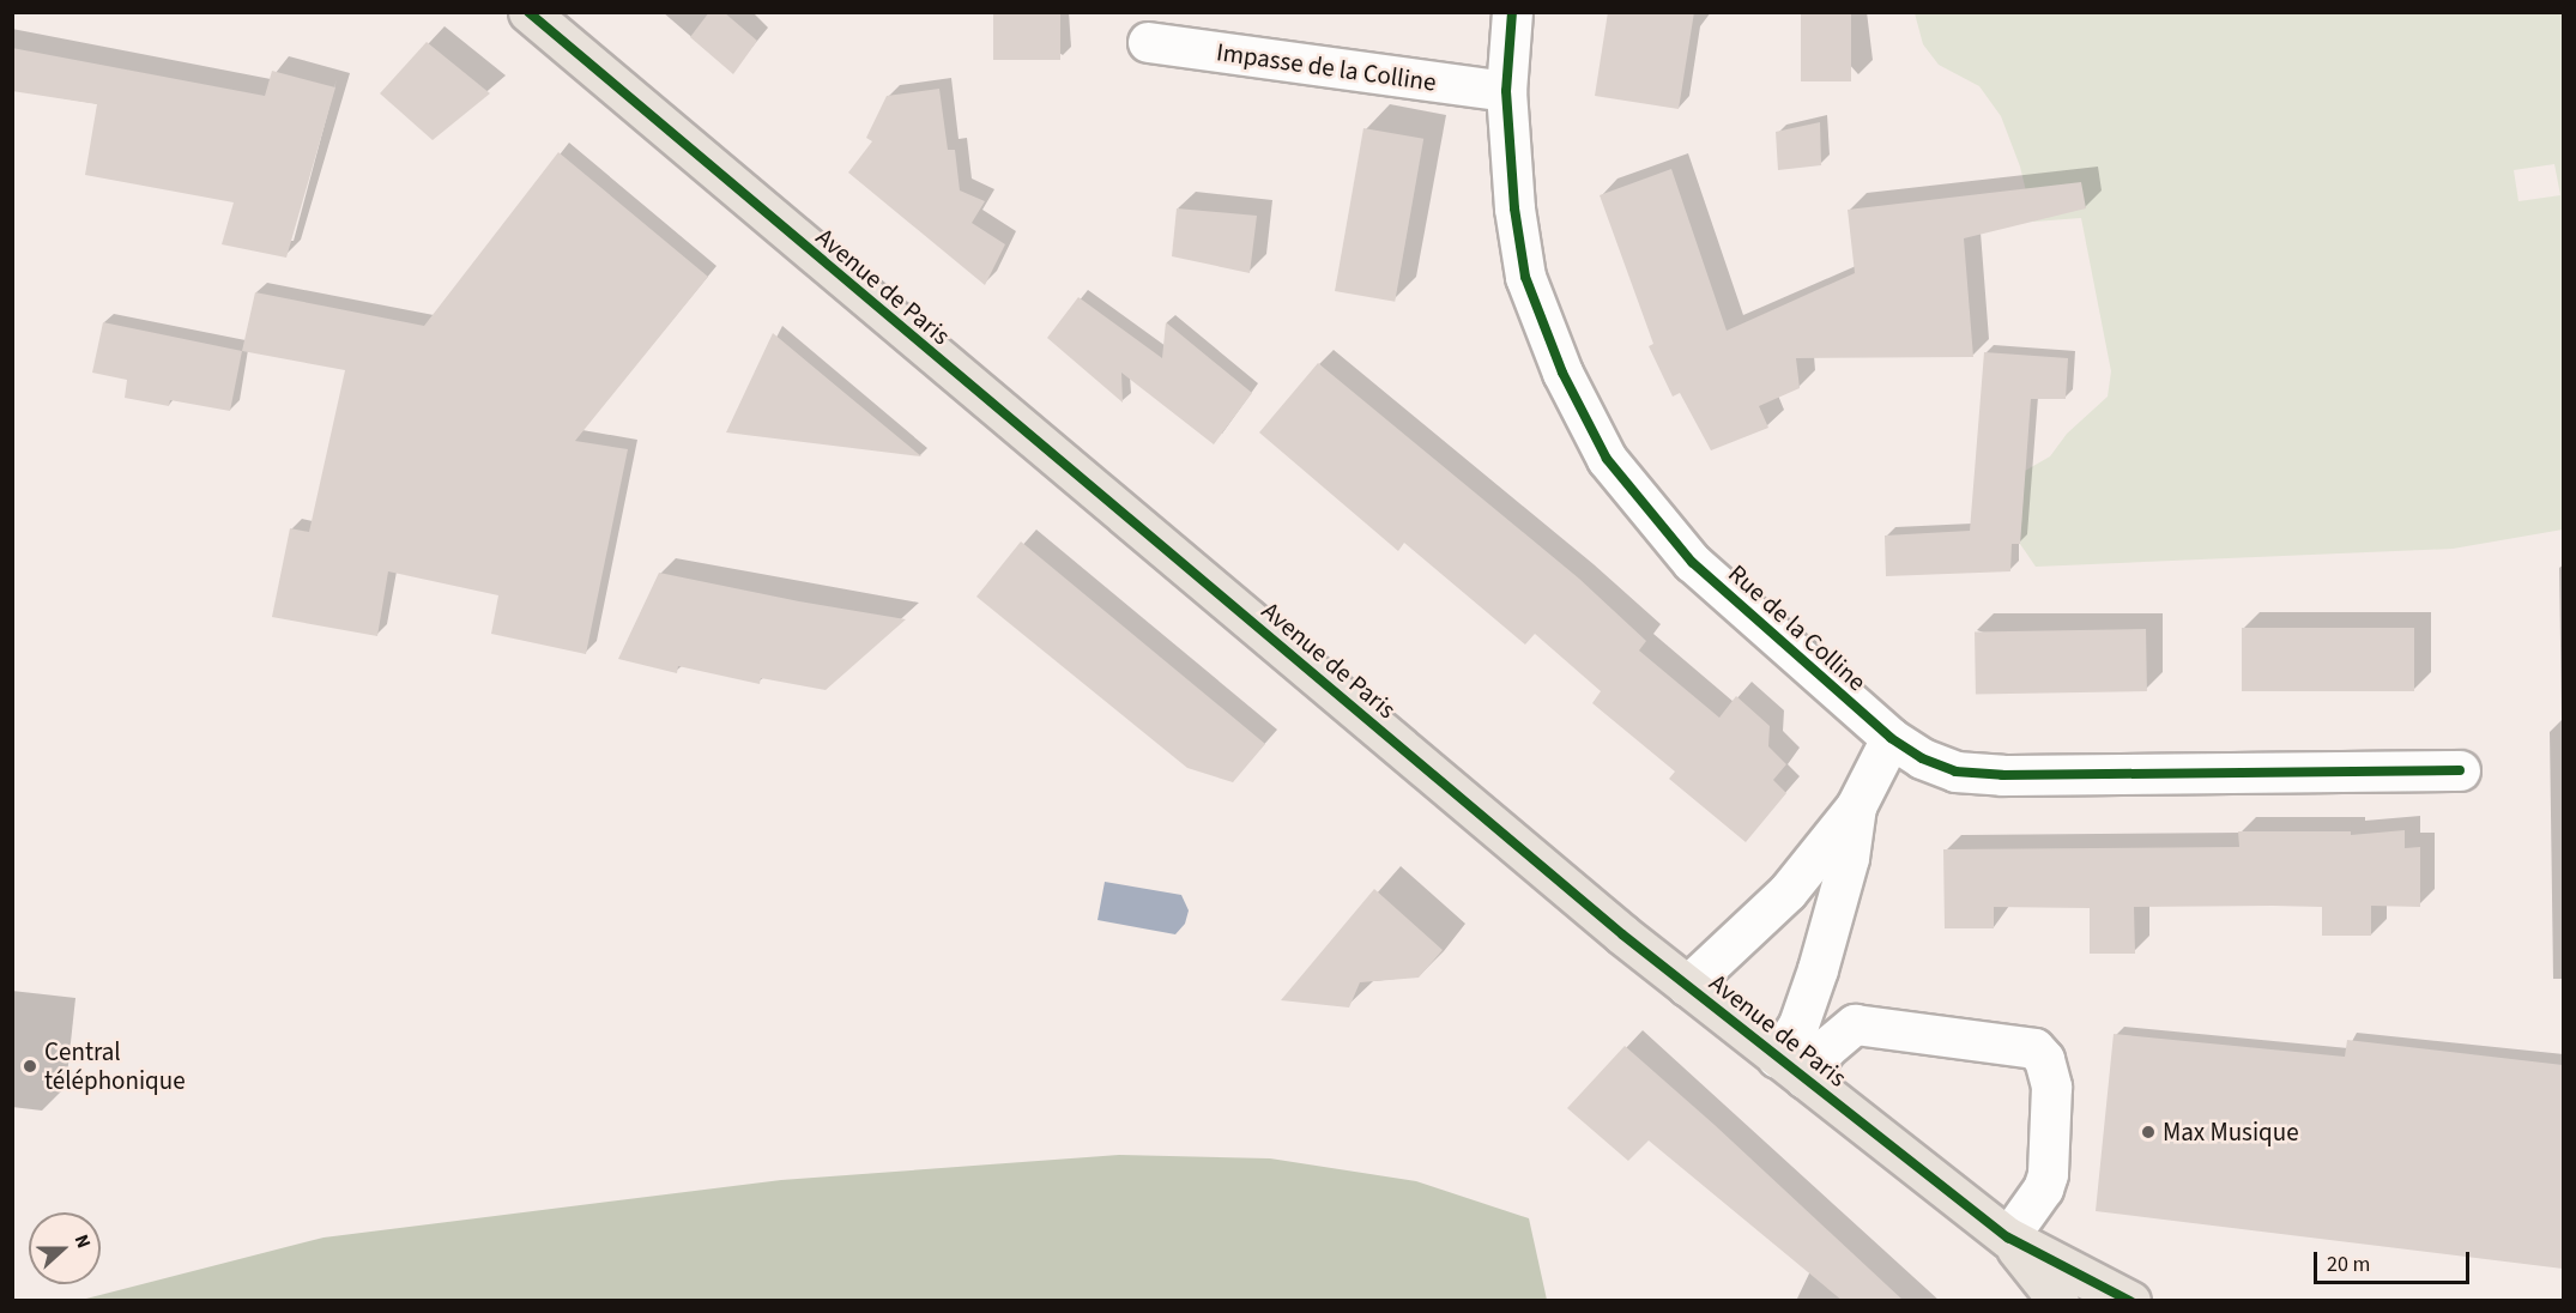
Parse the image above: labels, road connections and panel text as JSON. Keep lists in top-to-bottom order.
{
  "streets": {
    "main road": ["Avenue de Paris"],
    "street": ["Impasse de la Colline", "Rue de la Colline"]
  },
  "crossings": [
    ["Impasse de la Colline", "Rue de la Colline"]
  ],
  "places": ["Central téléphonique", "Max Musique"],
  "scale_bar": "20 m",
  "north": "right"
}
